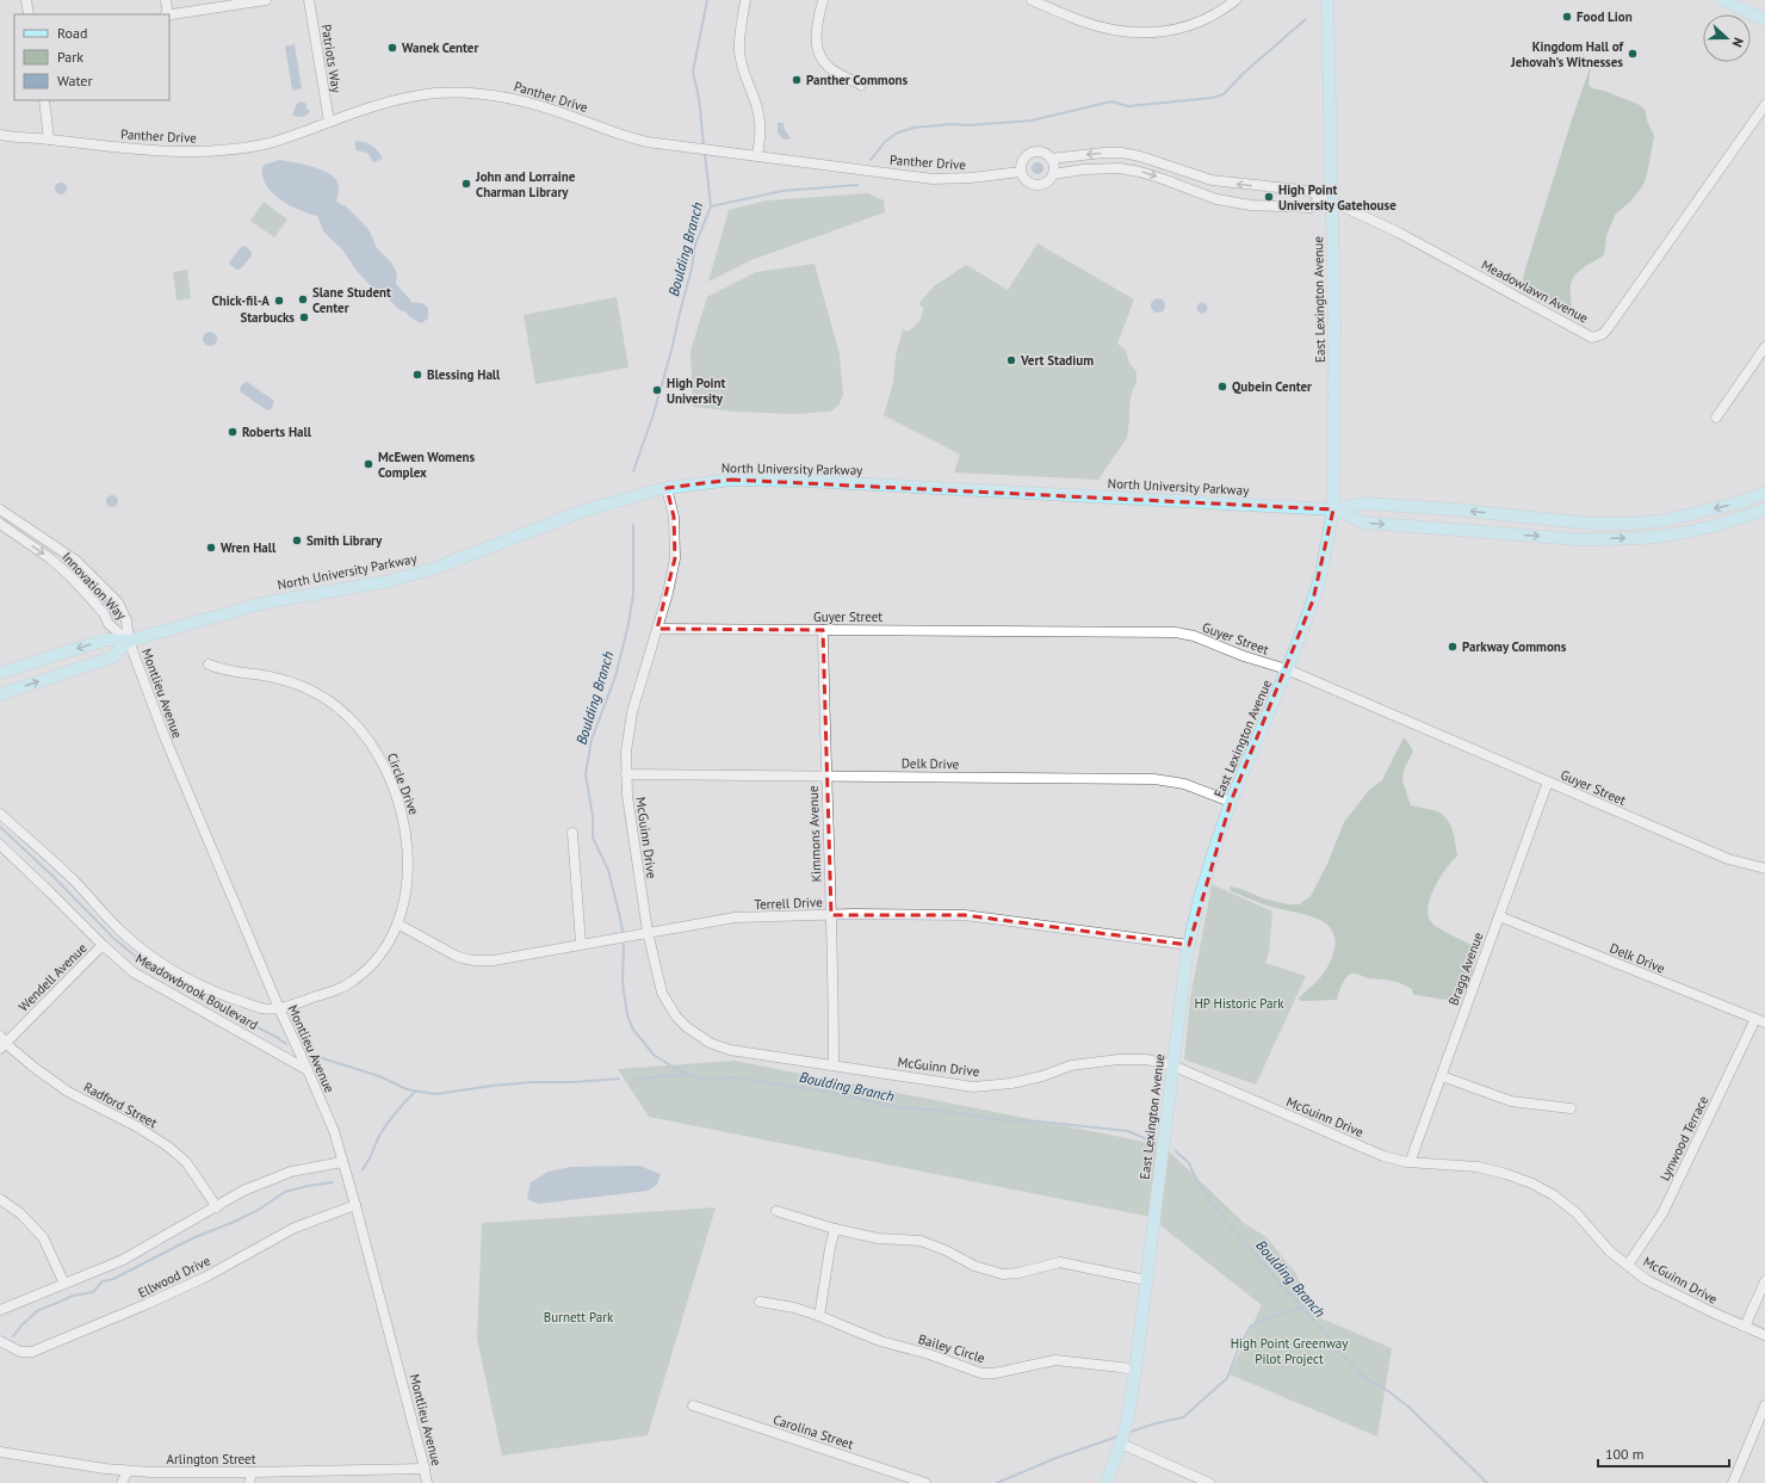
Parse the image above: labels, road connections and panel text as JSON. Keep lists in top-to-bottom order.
{
  "streets": {
    "main road": ["East Lexington Avenue", "North University Parkway"],
    "street": [
      "Patriots Way",
      "Panther Drive",
      "Meadowlawn Avenue",
      "Innovation Way",
      "Guyer Street",
      "Montlieu Avenue",
      "Delk Drive",
      "Circle Drive",
      "Kimmons Avenue",
      "McGuinn Drive",
      "Terrell Drive",
      "Bragg Avenue",
      "Wendell Avenue",
      "Meadowbrook Boulevard",
      "Radford Street",
      "Lynwood Terrace",
      "Ellwood Drive",
      "Bailey Circle",
      "Carolina Street",
      "Arlington Street"
    ]
  },
  "crossings": [
    ["Patriots Way", "Panther Drive"],
    ["Meadowlawn Avenue", "East Lexington Avenue"],
    ["East Lexington Avenue", "North University Parkway"],
    ["East Lexington Avenue", "Guyer Street"],
    ["East Lexington Avenue", "Delk Drive"],
    ["East Lexington Avenue", "McGuinn Drive"],
    ["East Lexington Avenue", "Terrell Drive"],
    ["East Lexington Avenue", "Bailey Circle"],
    ["North University Parkway", "Innovation Way"],
    ["North University Parkway", "Montlieu Avenue"],
    ["North University Parkway", "McGuinn Drive"],
    ["Innovation Way", "Montlieu Avenue"],
    ["Guyer Street", "Kimmons Avenue"],
    ["Guyer Street", "McGuinn Drive"],
    ["Guyer Street", "Bragg Avenue"],
    ["Montlieu Avenue", "Circle Drive"],
    ["Montlieu Avenue", "Meadowbrook Boulevard"],
    ["Montlieu Avenue", "Ellwood Drive"],
    ["Montlieu Avenue", "Arlington Street"],
    ["Delk Drive", "Kimmons Avenue"],
    ["Delk Drive", "McGuinn Drive"],
    ["Delk Drive", "Bragg Avenue"],
    ["Delk Drive", "Lynwood Terrace"],
    ["Circle Drive", "Terrell Drive"],
    ["Circle Drive", "Meadowbrook Boulevard"],
    ["Kimmons Avenue", "McGuinn Drive"],
    ["Kimmons Avenue", "Terrell Drive"],
    ["McGuinn Drive", "Terrell Drive"],
    ["McGuinn Drive", "Bragg Avenue"],
    ["McGuinn Drive", "Lynwood Terrace"],
    ["Wendell Avenue", "Meadowbrook Boulevard"],
    ["Wendell Avenue", "Radford Street"]
  ],
  "water": ["Boulding Branch"],
  "parks": ["HP Historic Park", "Burnett Park", "High Point Greenway Pilot Project"],
  "places": [
    "Food Lion",
    "Wanek Center",
    "Kingdom Hall of Jehovah’s Witnesses",
    "Panther Commons",
    "John and Lorraine Charman Library",
    "High Point University Gatehouse",
    "Slane Student Center",
    "Chick-fil-A",
    "Starbucks",
    "Vert Stadium",
    "Blessing Hall",
    "Qubein Center",
    "High Point University",
    "Roberts Hall",
    "McEwen Womens Complex",
    "Smith Library",
    "Wren Hall",
    "Parkway Commons"
  ],
  "legend": ["Road", "Park", "Water"],
  "scale_bar": "100 m",
  "north": "right"
}
